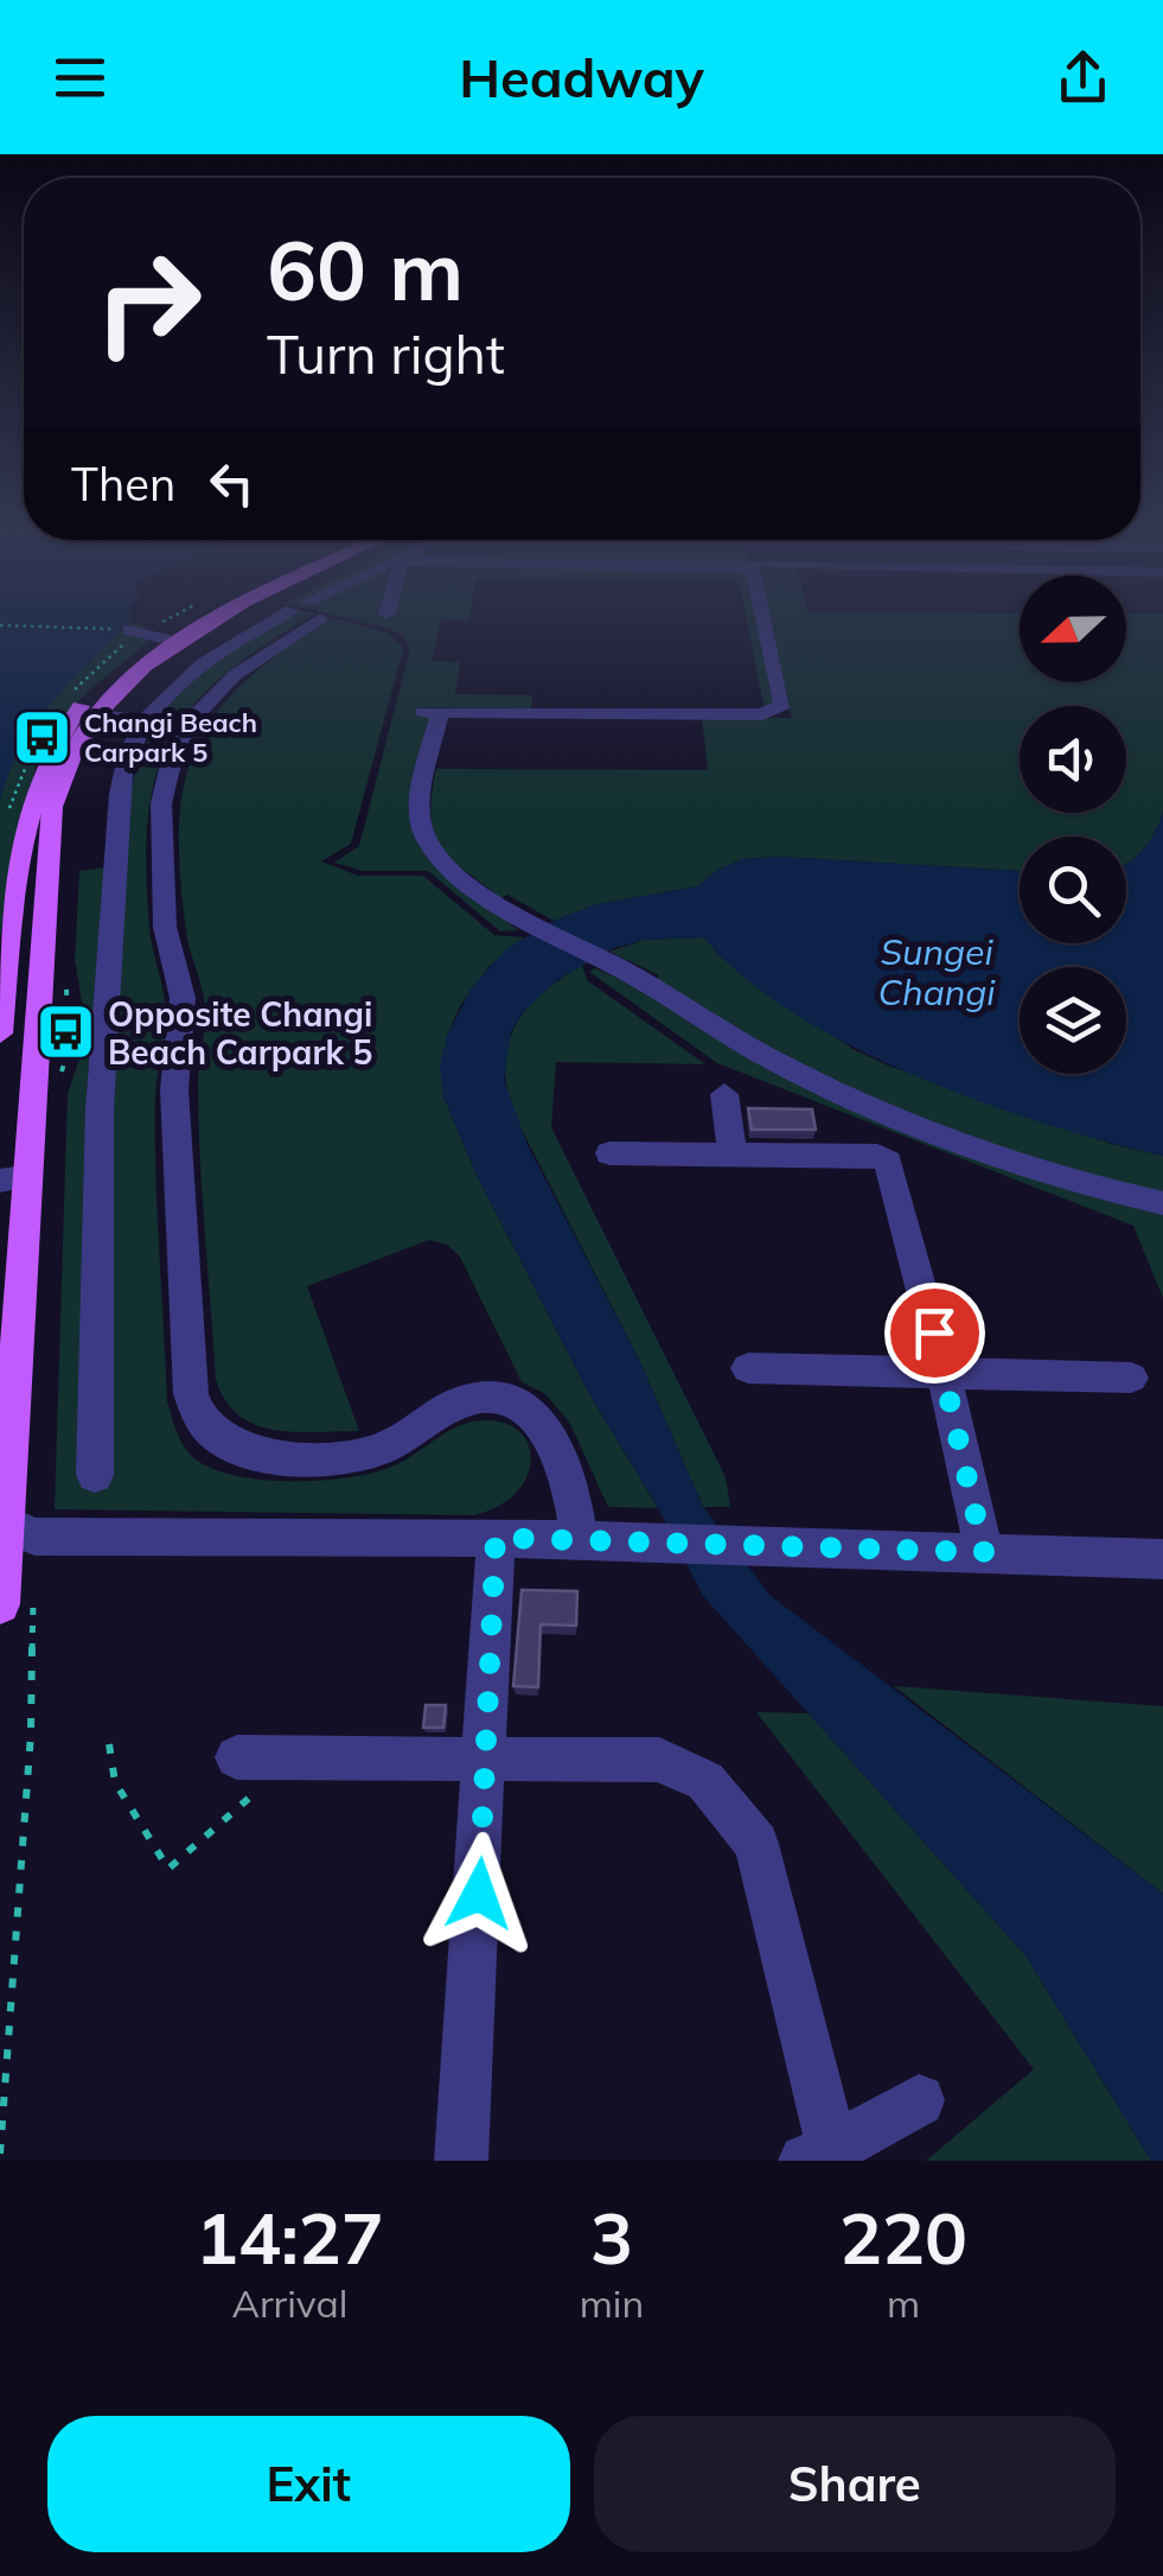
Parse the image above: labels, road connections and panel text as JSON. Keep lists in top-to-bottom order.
{
  "water": ["Sungei Changi"],
  "places": {
    "bus stop": ["Changi Beach Carpark 5", "Opposite Changi Beach Carpark 5"]
  },
  "north": "left",
  "page": {
    "header": "Headway",
    "turn": ["60 m", "Turn right"],
    "then": "Then",
    "eta": [
      "14:27",
      "Arrival",
      "3",
      "min",
      "220",
      "m"
    ],
    "buttons": ["Exit", "Share"]
  }
}
